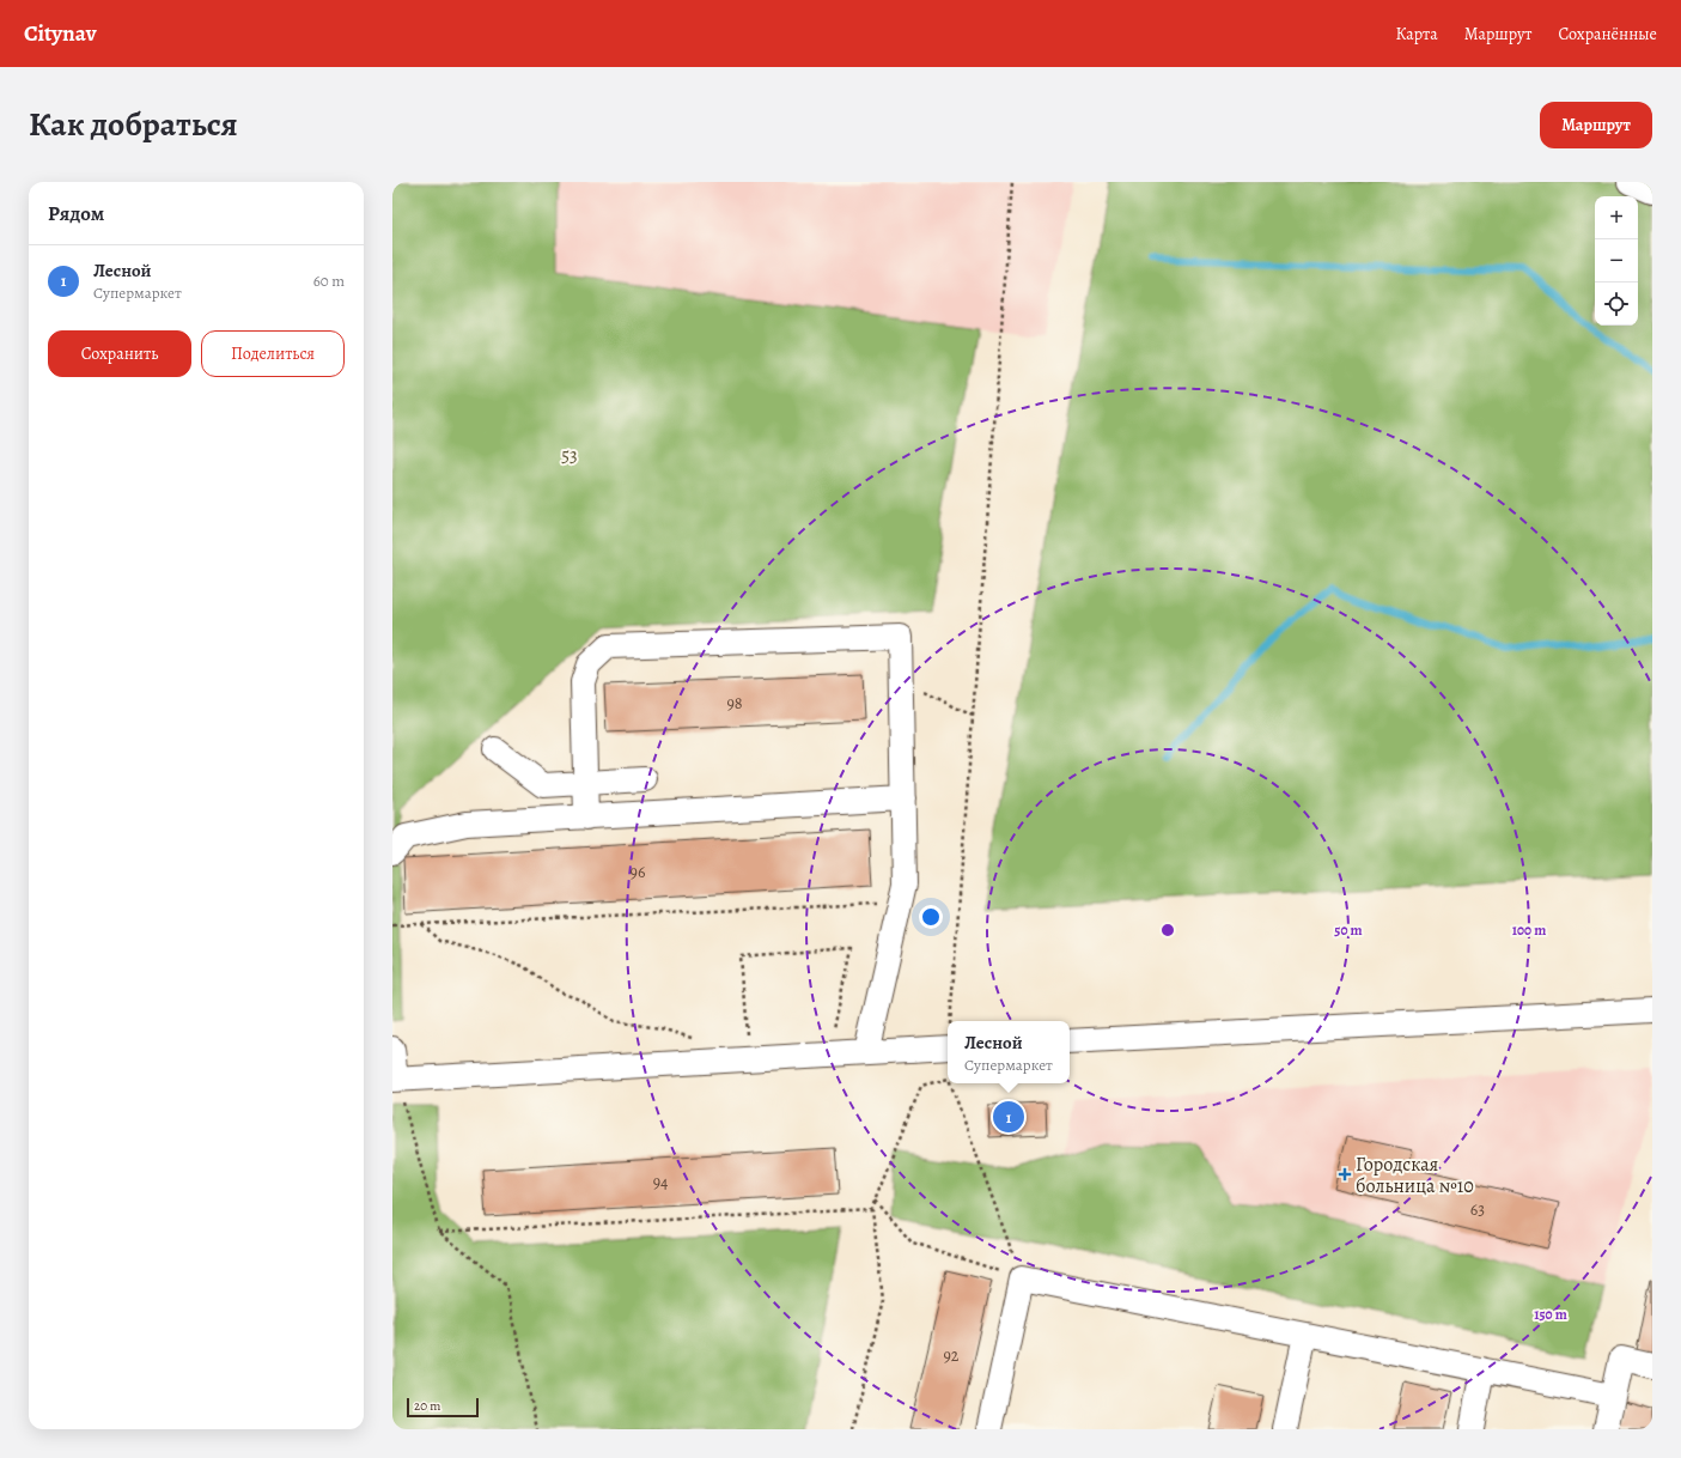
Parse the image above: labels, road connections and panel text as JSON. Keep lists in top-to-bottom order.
{
  "parks": ["53"],
  "places": {
    "health": ["Городская больница №10"]
  },
  "house_numbers": [
    "98",
    "96",
    "94",
    "63",
    "92"
  ],
  "scale_bar": "20 m",
  "page": {
    "header": "Citynav",
    "nav": ["Карта", "Маршрут", "Сохранённые"],
    "title": "Как добраться",
    "buttons": [
      "Маршрут",
      ["Сохранить", "Поделиться"]
    ],
    "heading": "Рядом",
    "map_buttons": ["+", "−"],
    "list": [
      {
        "mark": "1",
        "name": "Лесной",
        "note": "Супермаркет",
        "value": "60 m"
      }
    ],
    "popup": ["Лесной", "Супермаркет"],
    "pins": "1",
    "scale": "20 m"
  },
  "rings": ["50 m", "100 m", "150 m"]
}
